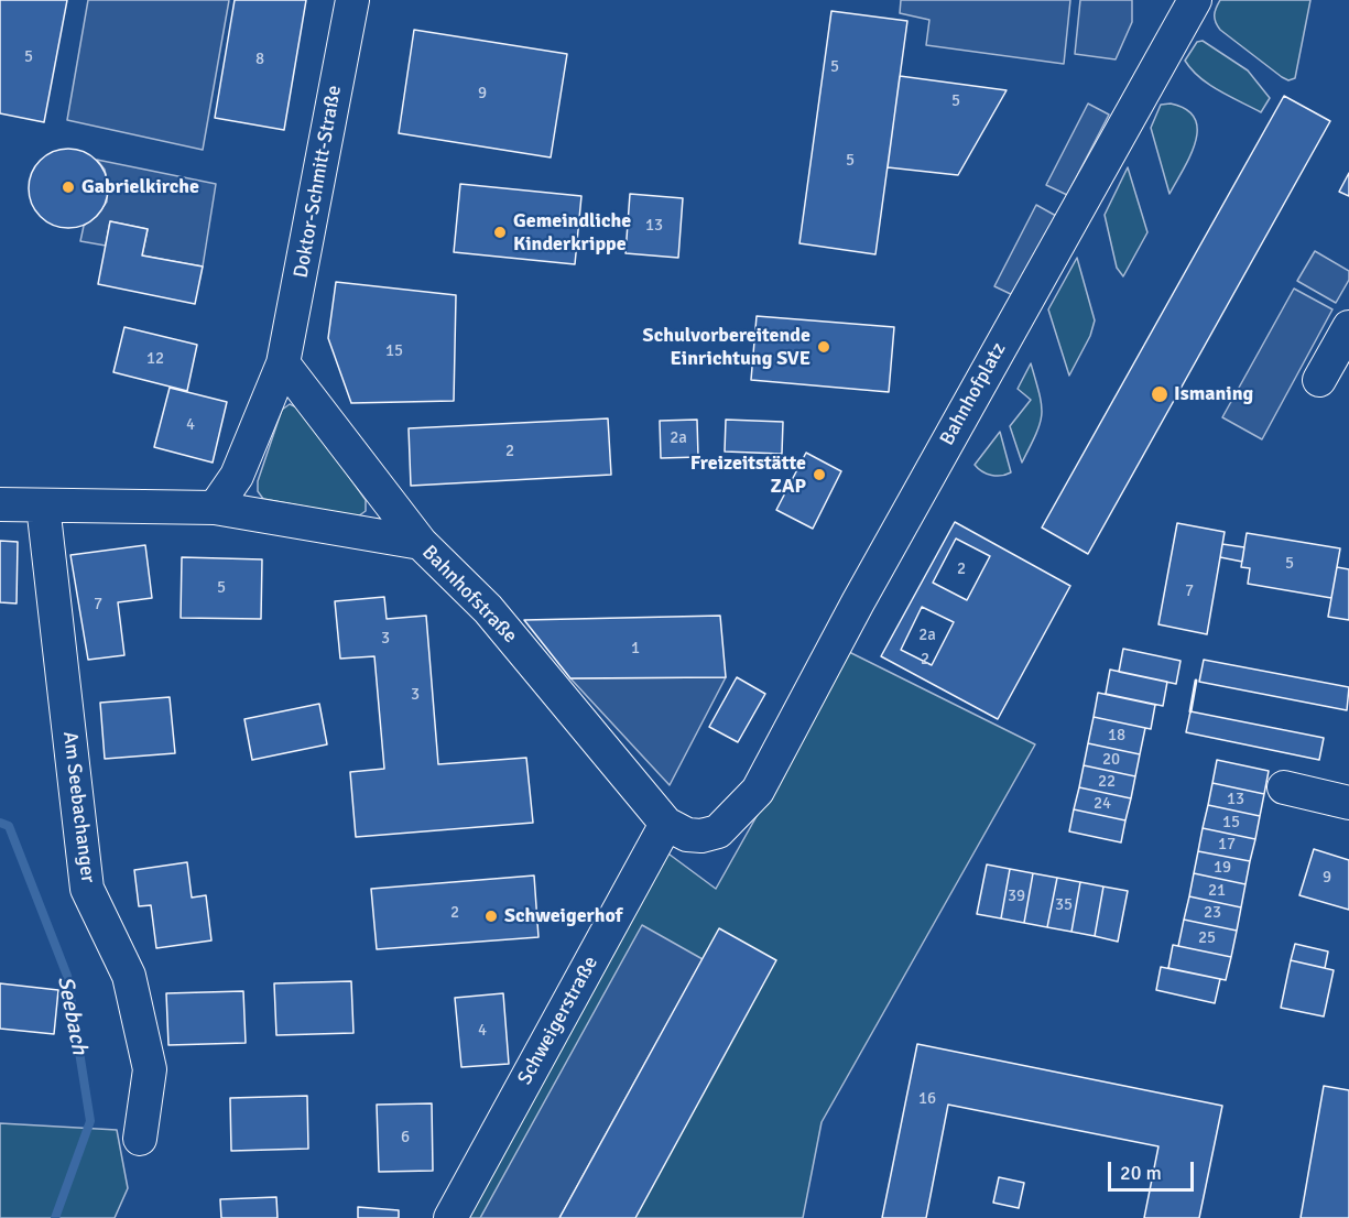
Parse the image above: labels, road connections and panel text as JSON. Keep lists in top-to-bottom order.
{
  "streets": {
    "street": [
      "Doktor-Schmitt-Straße",
      "Bahnhofplatz",
      "Bahnhofstraße",
      "Am Seebachanger",
      "Schweigerstraße"
    ]
  },
  "crossings": [
    ["Doktor-Schmitt-Straße", "Bahnhofstraße"],
    ["Bahnhofplatz", "Bahnhofstraße"],
    ["Bahnhofstraße", "Am Seebachanger"],
    ["Bahnhofstraße", "Schweigerstraße"]
  ],
  "water": ["Seebach"],
  "places": [
    "Gabrielkirche",
    "Gemeindliche Kinderkrippe",
    "Schulvorbereitende Einrichtung SVE",
    "Ismaning",
    "Freizeitstätte ZAP",
    "Schweigerhof"
  ],
  "house_numbers": [
    "5",
    "8",
    "5",
    "9",
    "5",
    "5",
    "13",
    "15",
    "12",
    "4",
    "2a",
    "2",
    "5",
    "2",
    "5",
    "7",
    "7",
    "2a",
    "3",
    "1",
    "2",
    "3",
    "18",
    "20",
    "22",
    "13",
    "24",
    "15",
    "17",
    "19",
    "9",
    "21",
    "39",
    "35",
    "2",
    "23",
    "25",
    "4",
    "16",
    "6"
  ],
  "scale_bar": "20 m"
}
